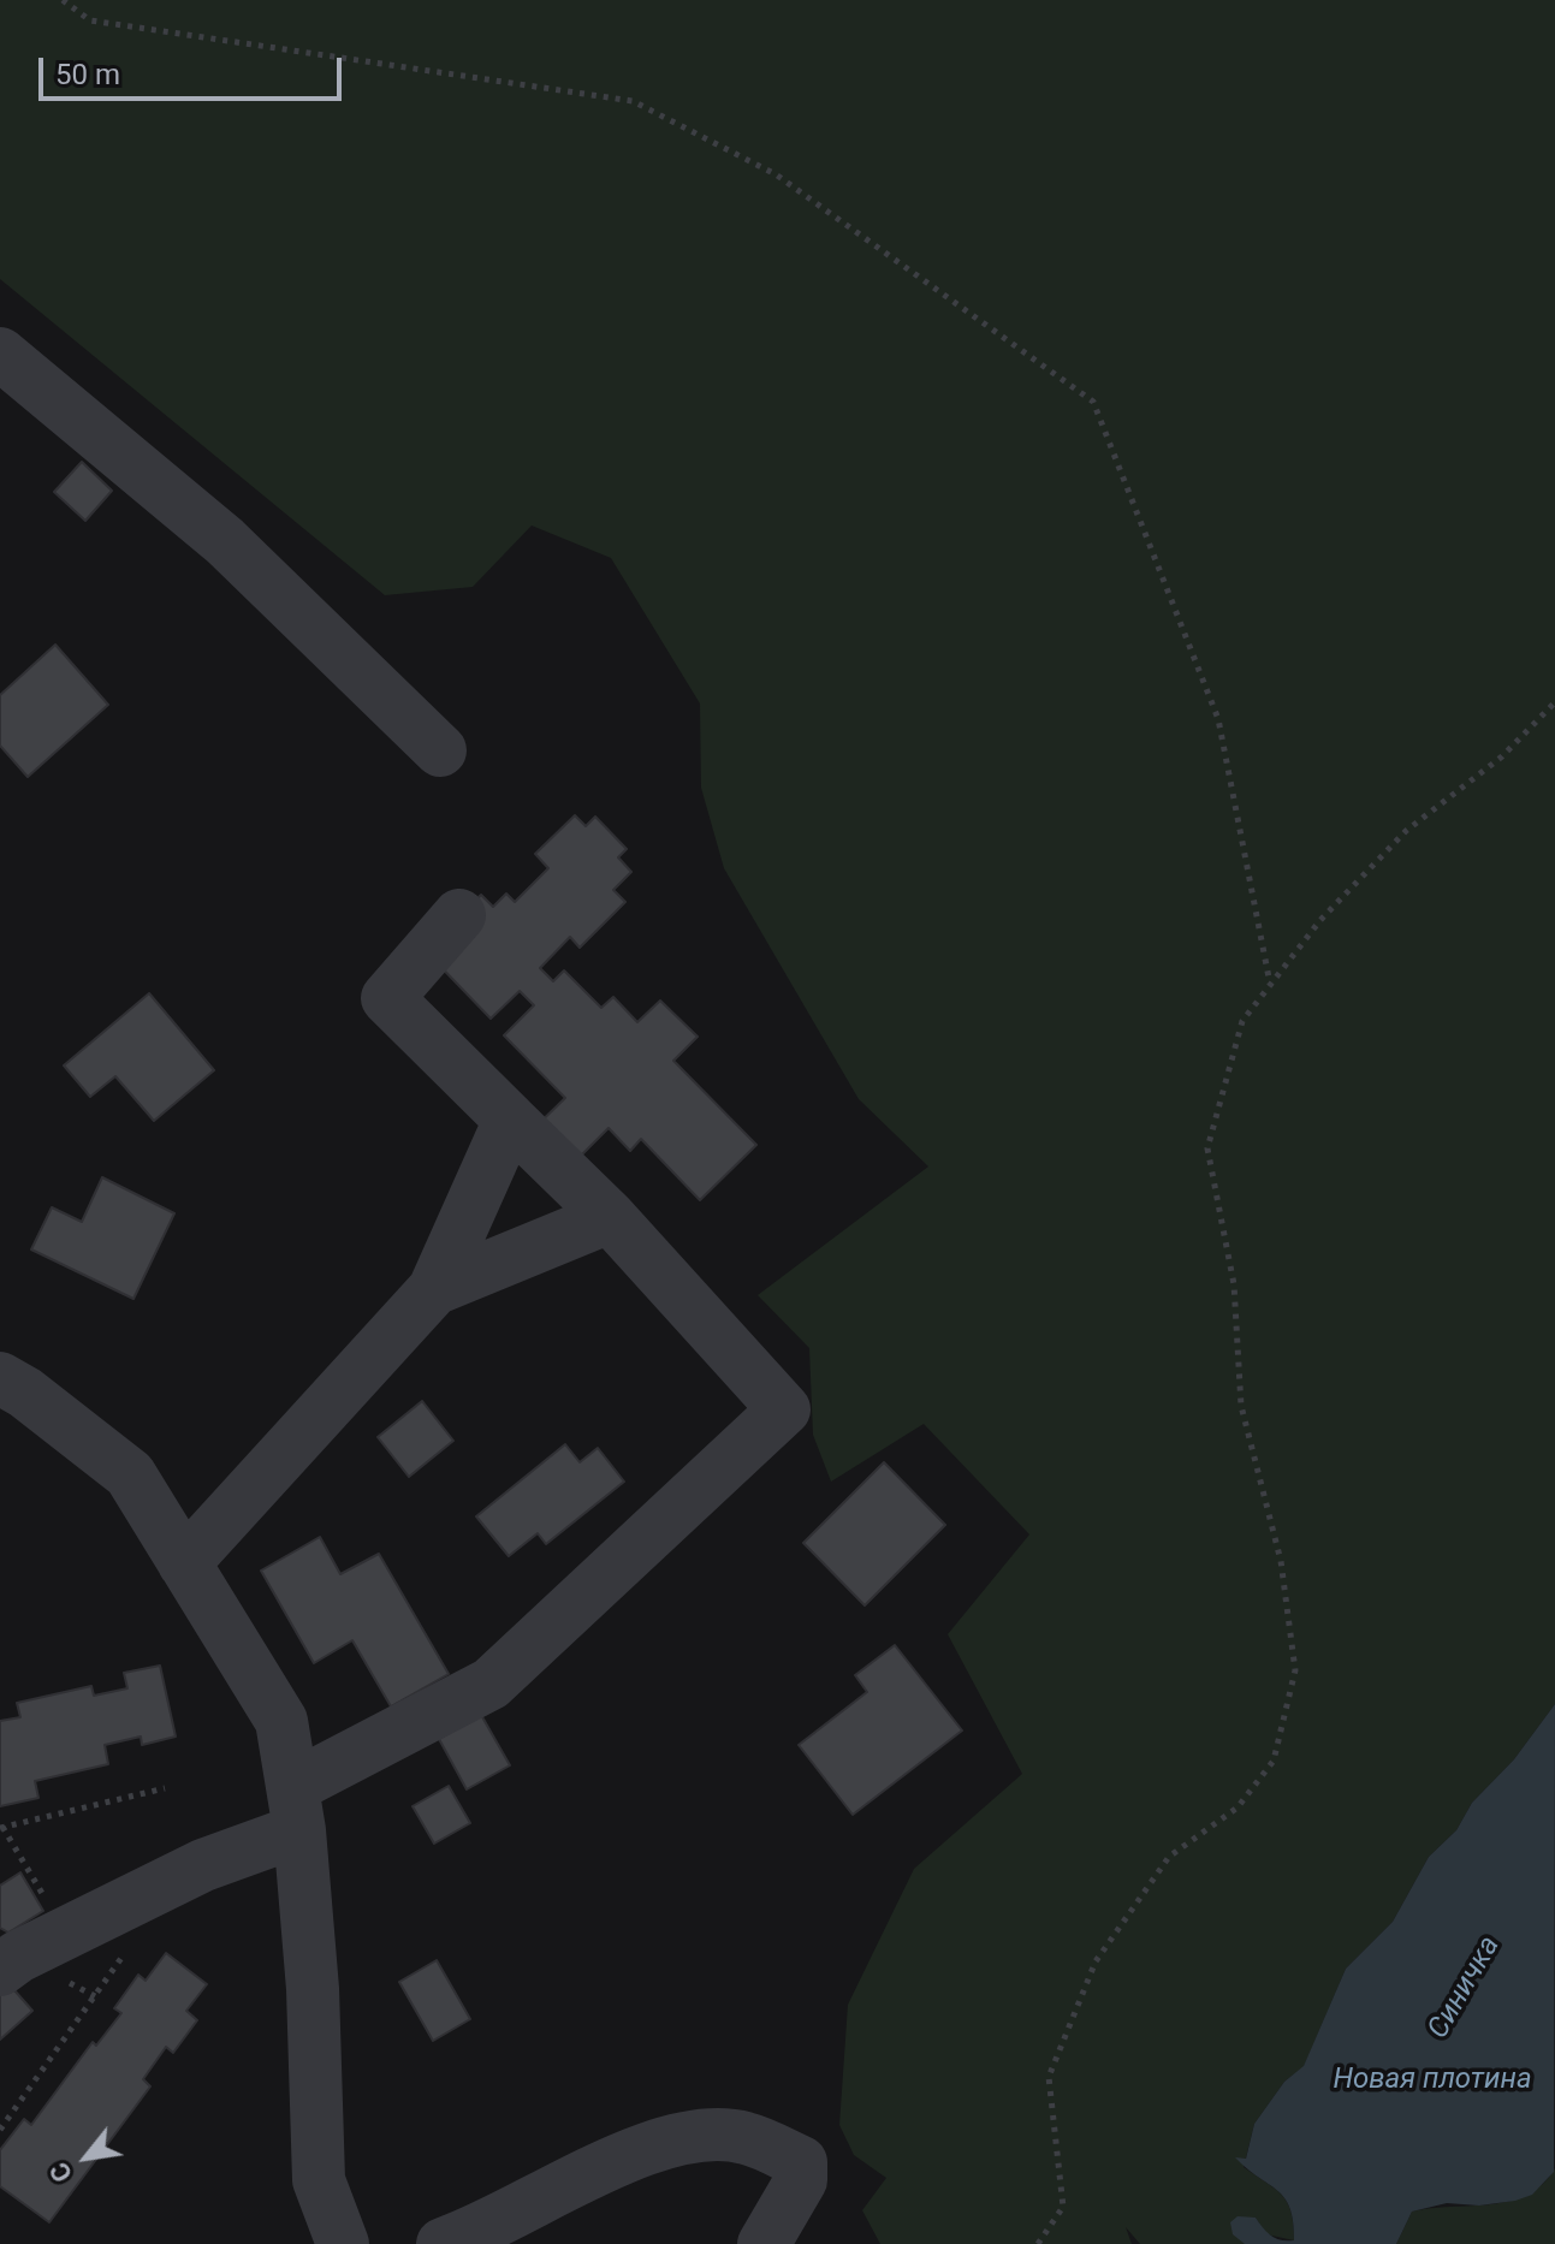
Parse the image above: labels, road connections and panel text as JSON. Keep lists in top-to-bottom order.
{
  "water": ["Синичка", "Новая плотина"],
  "scale_bar": "50 m",
  "north": "bottom left"
}
